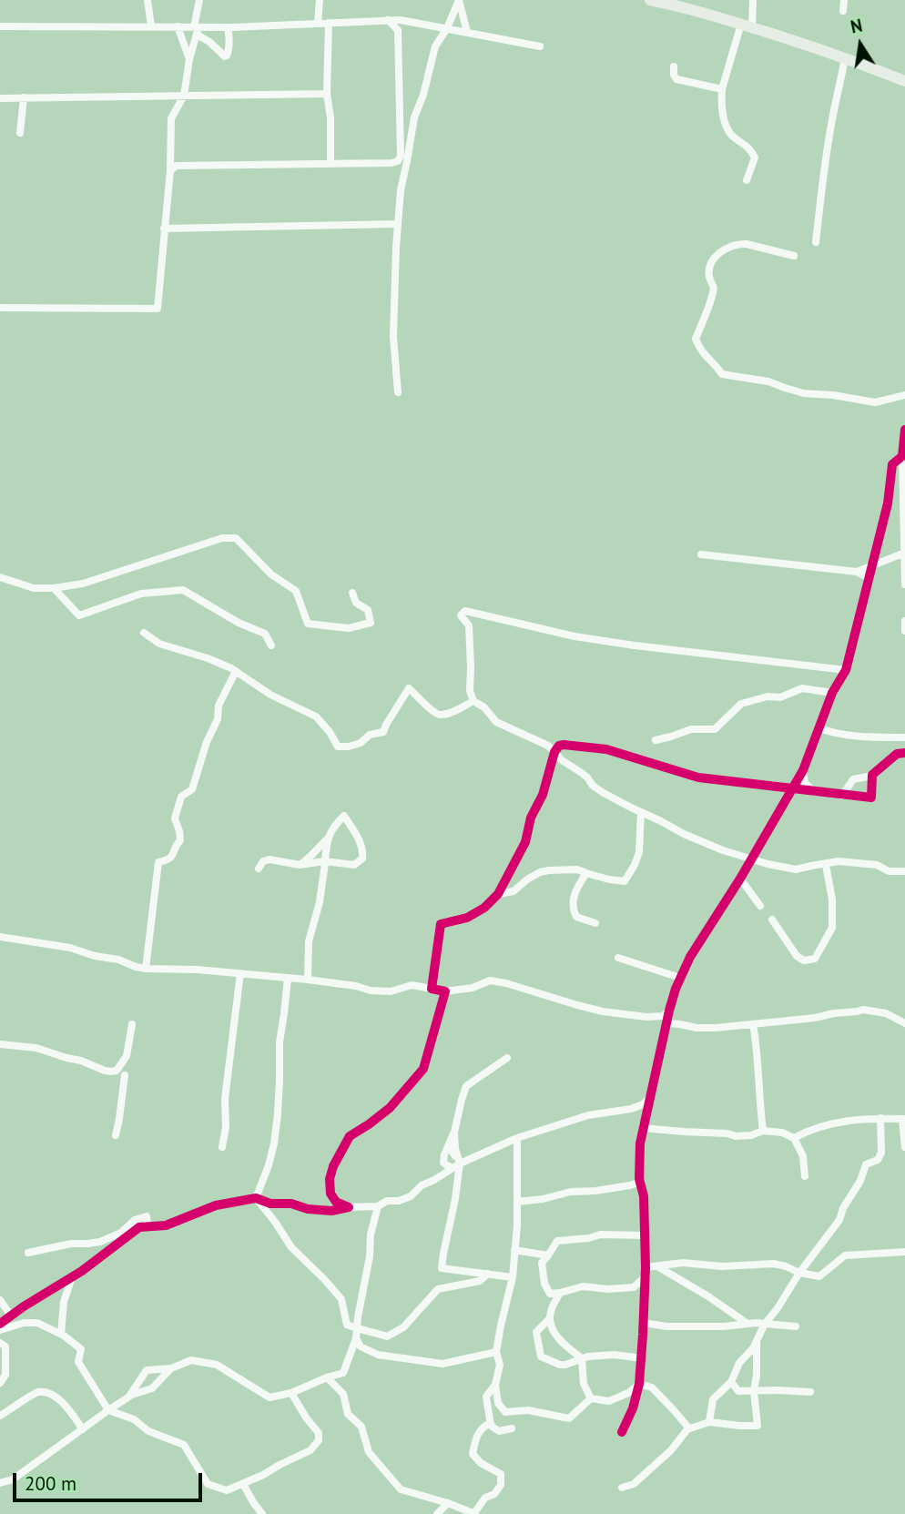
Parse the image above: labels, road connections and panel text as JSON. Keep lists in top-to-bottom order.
{
  "scale_bar": "200 m",
  "north": "top"
}
